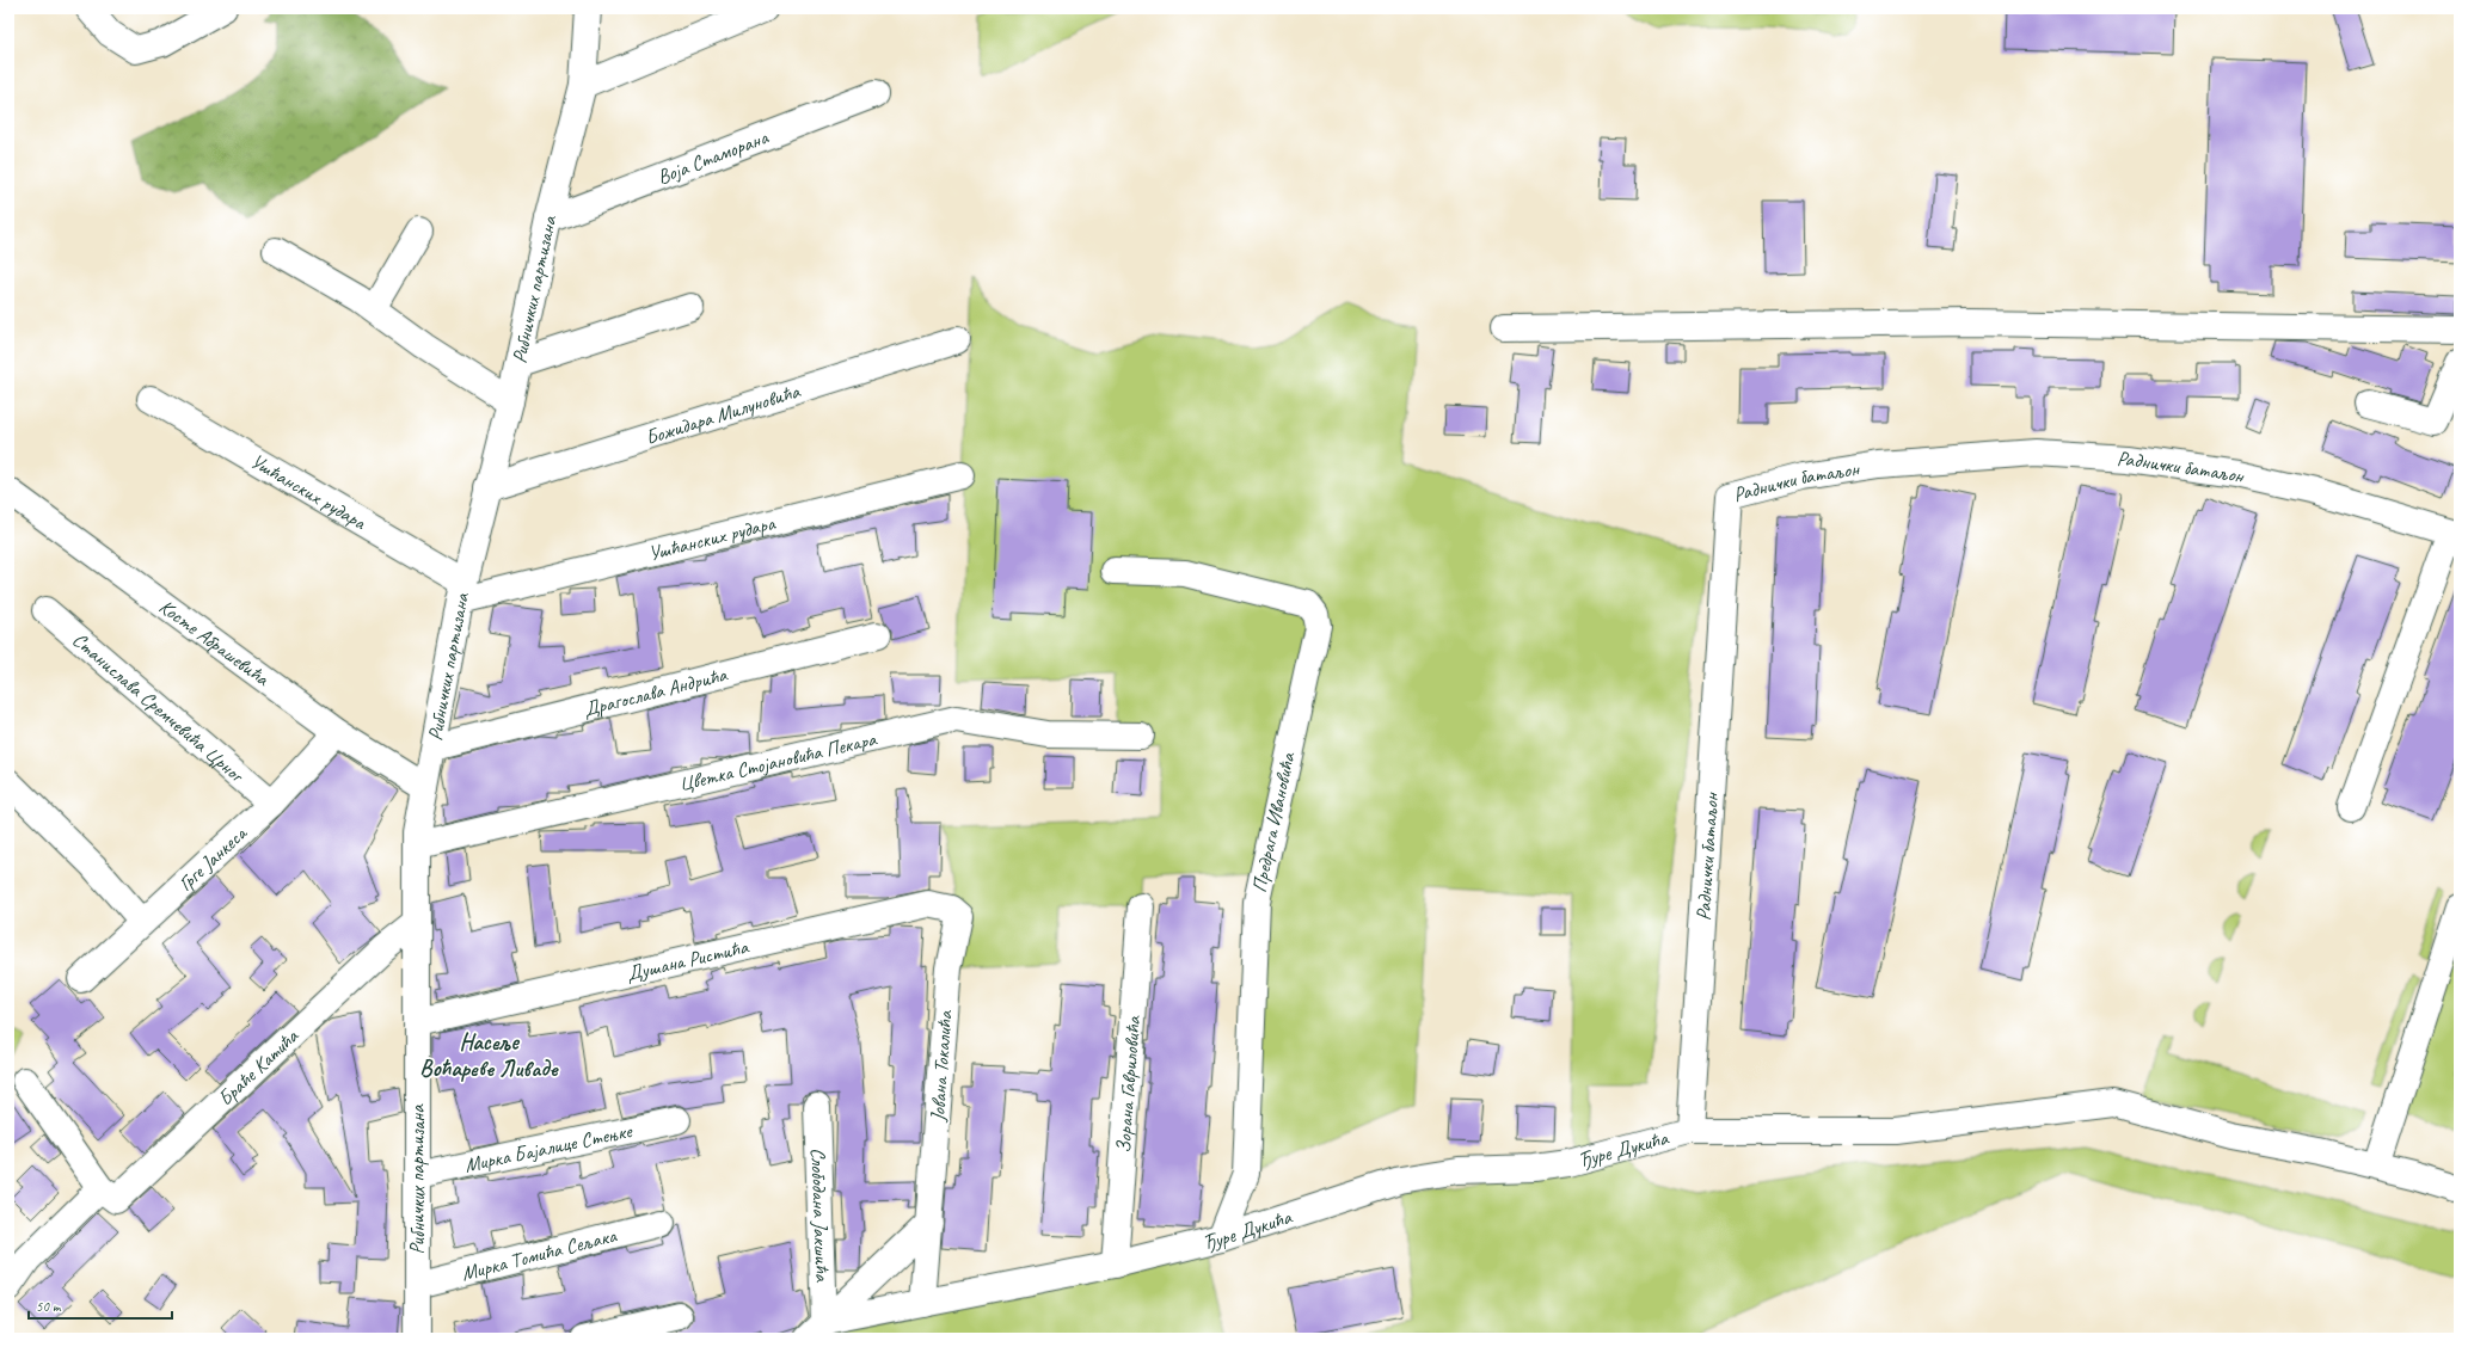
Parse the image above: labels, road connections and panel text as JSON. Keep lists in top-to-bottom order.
{
  "streets": {
    "street": [
      "Воја Стаморана",
      "Рибничких партизана",
      "Божидара Милуновића",
      "Раднички батаљон",
      "Ушћанских рудара",
      "Косте Абрашевића",
      "Драгослава Андрића",
      "Станислава Сремчевића Црног",
      "Цветка Стојановића Пекара",
      "Предрага Ивановића",
      "Грге Јанкеса",
      "Душана Ристића",
      "Јована Токалића",
      "Браће Катића",
      "Зорана Гавриловића",
      "Мирка Бајалице Стењке",
      "Ђуре Дукића",
      "Слободана Јакшића",
      "Мирка Томића Сељака"
    ]
  },
  "crossings": [
    ["Воја Стаморана", "Рибничких партизана"],
    ["Рибничких партизана", "Божидара Милуновића"],
    ["Рибничких партизана", "Ушћанских рудара"],
    ["Рибничких партизана", "Косте Абрашевића"],
    ["Рибничких партизана", "Драгослава Андрића"],
    ["Рибничких партизана", "Цветка Стојановића Пекара"],
    ["Рибничких партизана", "Душана Ристића"],
    ["Рибничких партизана", "Браће Катића"],
    ["Рибничких партизана", "Мирка Бајалице Стењке"],
    ["Рибничких партизана", "Мирка Томића Сељака"],
    ["Раднички батаљон", "Ђуре Дукића"],
    ["Косте Абрашевића", "Грге Јанкеса"],
    ["Станислава Сремчевића Црног", "Грге Јанкеса"],
    ["Предрага Ивановића", "Ђуре Дукића"],
    ["Душана Ристића", "Јована Токалића"],
    ["Јована Токалића", "Ђуре Дукића"],
    ["Зорана Гавриловића", "Ђуре Дукића"],
    ["Ђуре Дукића", "Слободана Јакшића"]
  ],
  "districts": ["Насеље Воћареве Ливаде"],
  "scale_bar": "50 m"
}
